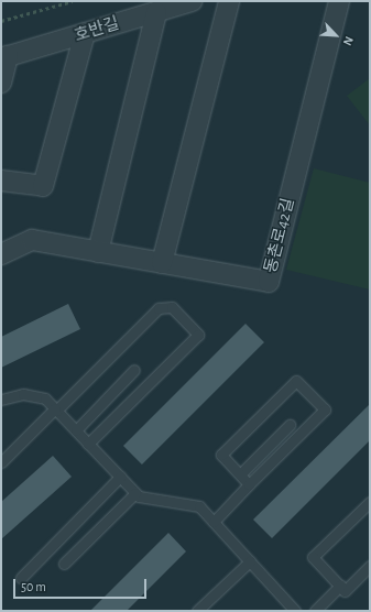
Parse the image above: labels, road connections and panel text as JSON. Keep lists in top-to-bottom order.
{
  "streets": {
    "street": ["호반길", "동촌로42길"]
  },
  "scale_bar": "50 m",
  "north": "bottom right"
}
